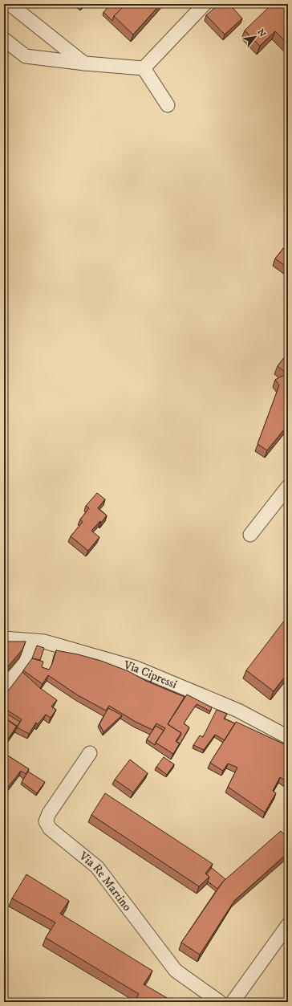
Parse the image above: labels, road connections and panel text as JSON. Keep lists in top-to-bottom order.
{
  "streets": {
    "street": ["Via Cipressi", "Via Re Martino"]
  },
  "north": "top right"
}
